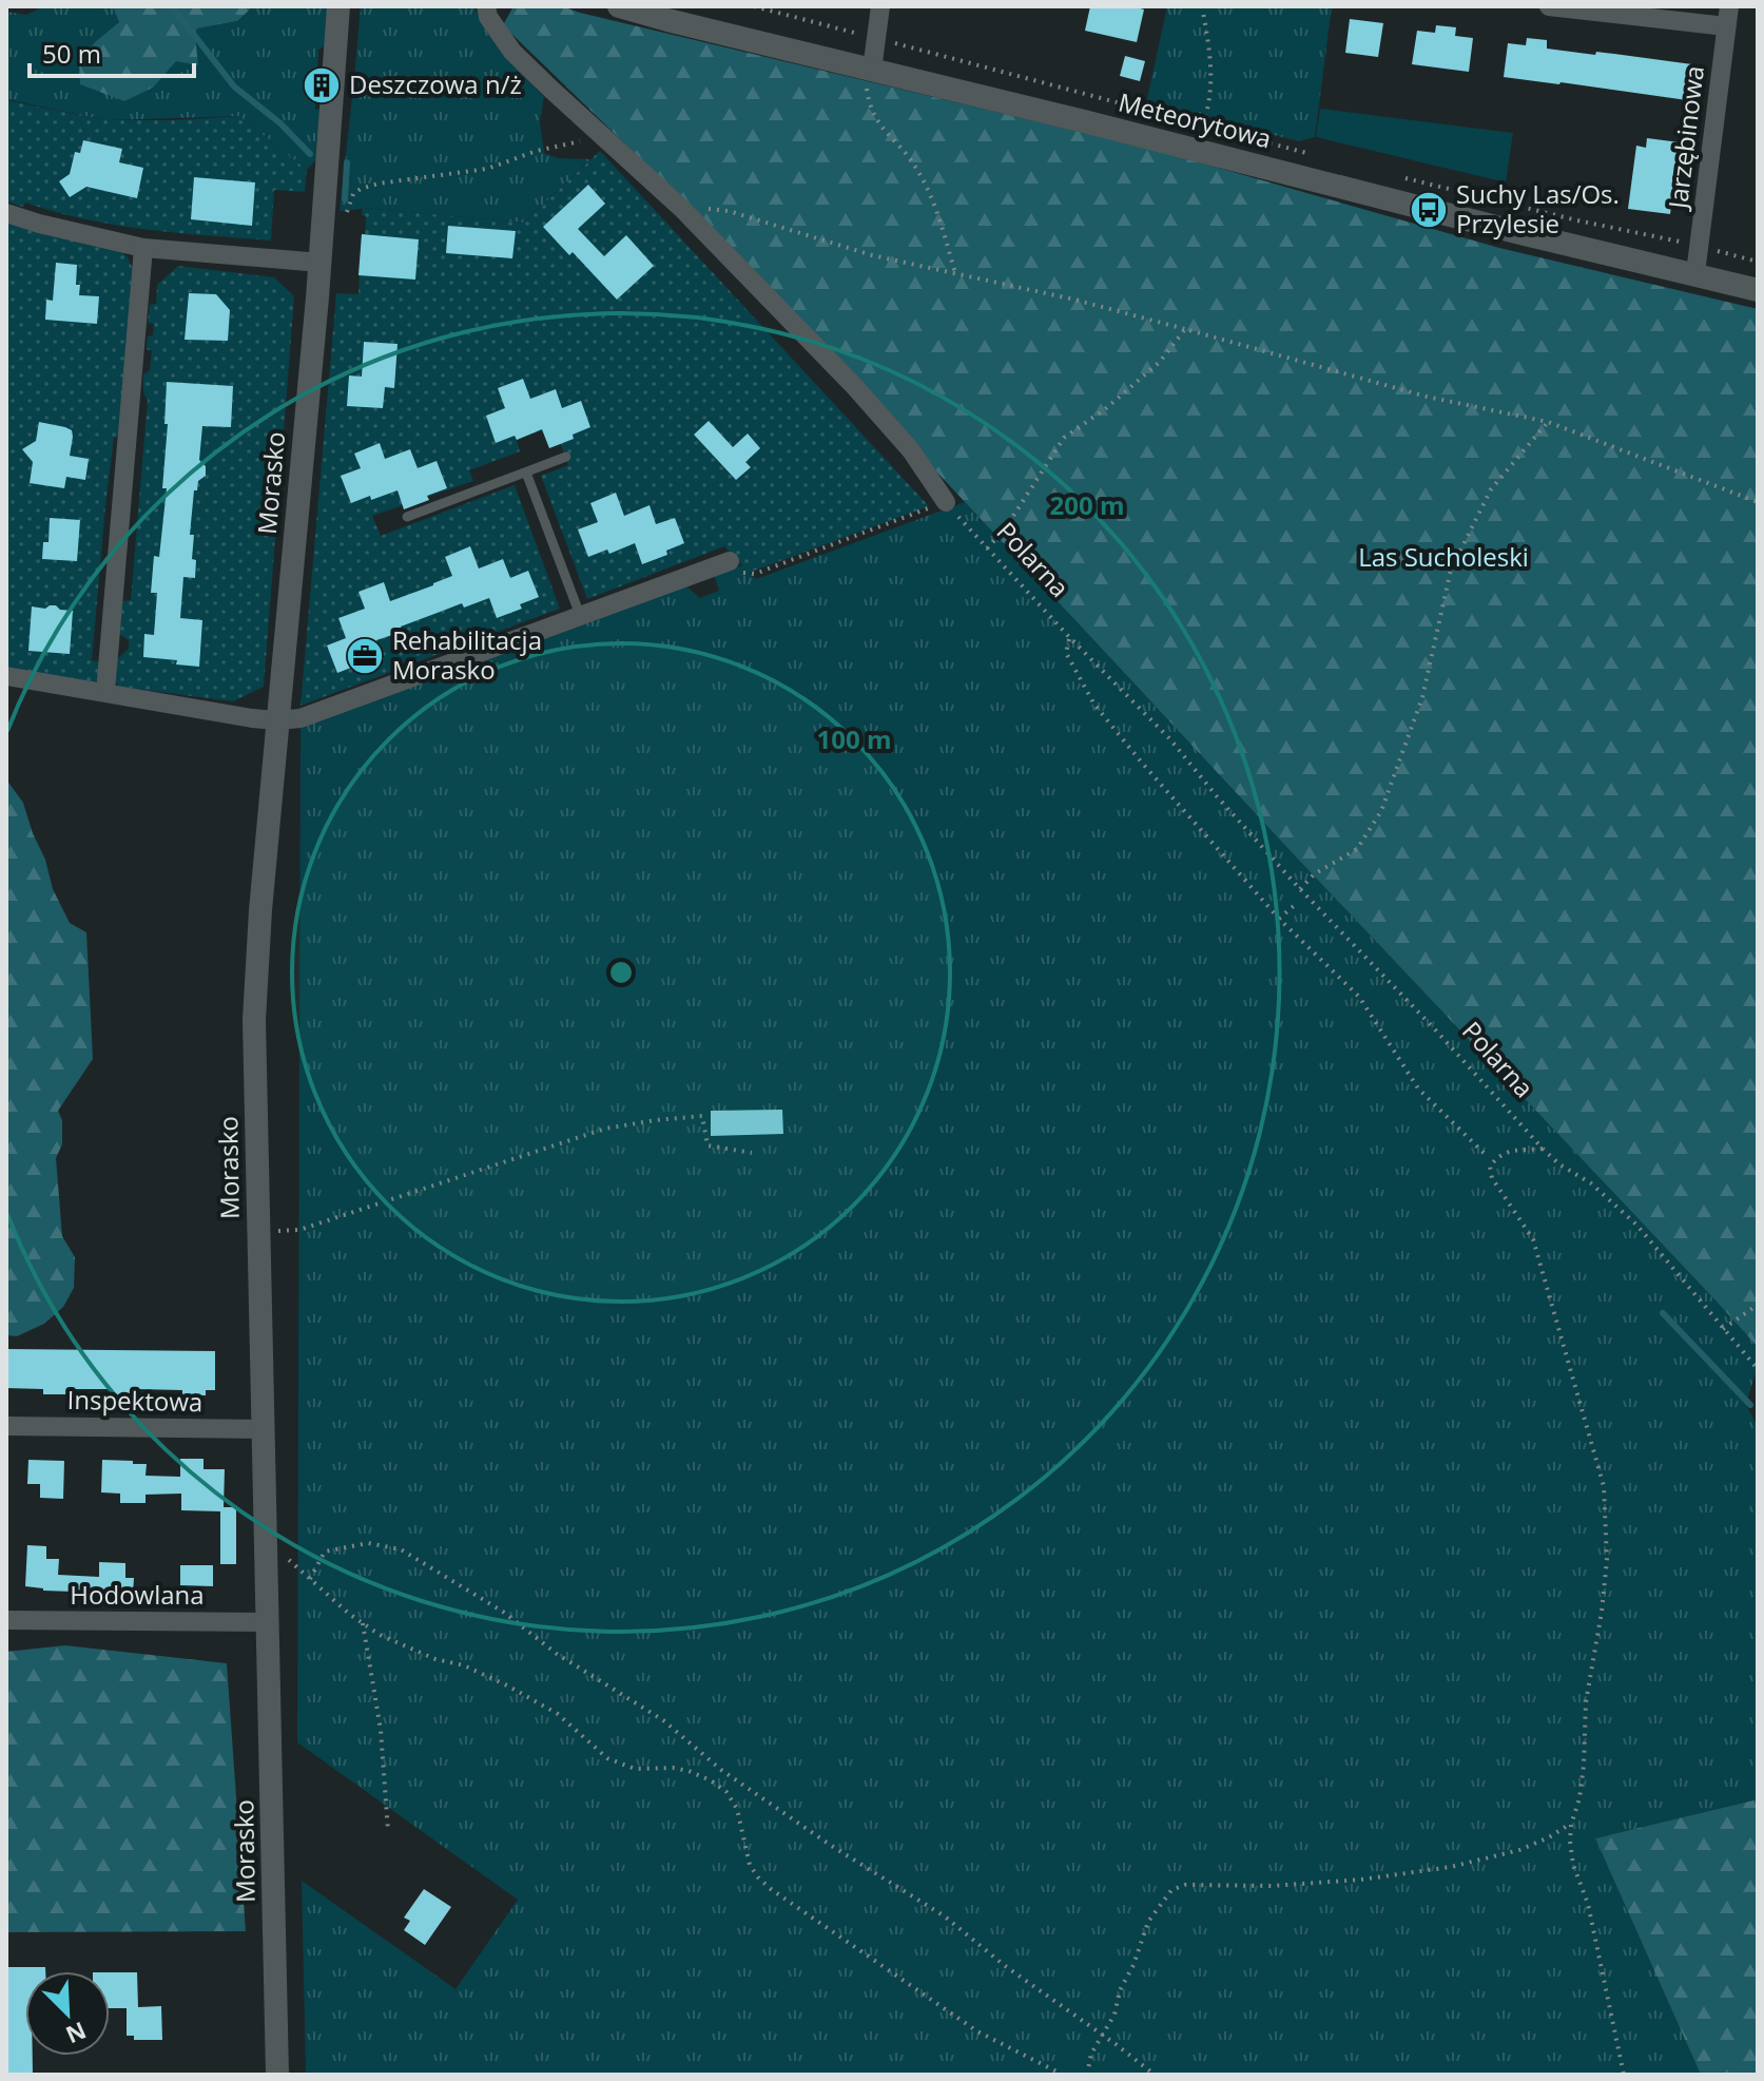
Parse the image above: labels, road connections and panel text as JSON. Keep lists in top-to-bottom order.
{
  "streets": {
    "street": [
      "Meteorytowa",
      "Jarzębinowa",
      "Morasko",
      "Inspektowa",
      "Hodowlana"
    ],
    "path": ["Polarna"]
  },
  "crossings": [
    ["Meteorytowa", "Jarzębinowa"],
    ["Morasko", "Inspektowa"],
    ["Morasko", "Hodowlana"]
  ],
  "parks": ["Las Sucholeski"],
  "places": {
    "building": ["Deszczowa n/ż"],
    "bus stop": ["Suchy Las/Os. Przylesie"],
    "office": ["Rehabilitacja Morasko"]
  },
  "scale_bar": "50 m",
  "north": "bottom right",
  "rings": ["200 m", "100 m"]
}
